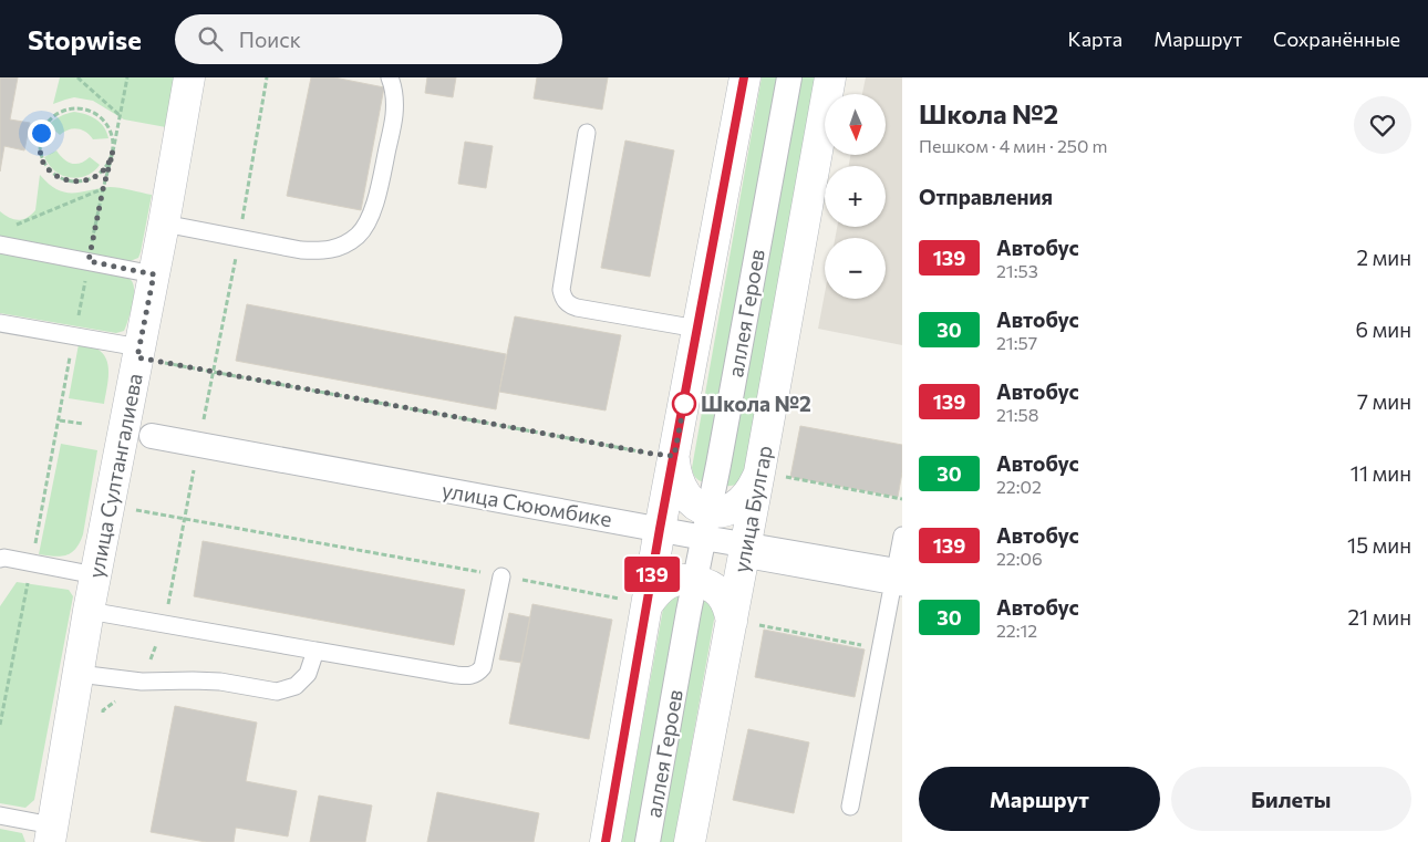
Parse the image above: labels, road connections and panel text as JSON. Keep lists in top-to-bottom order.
{
  "streets": {
    "street": [
      "аллея Героев",
      "улица Султангалиева",
      "улица Сююмбике",
      "улица Булгар"
    ]
  },
  "crossings": [
    ["аллея Героев", "улица Сююмбике"],
    ["улица Сююмбике", "улица Булгар"]
  ],
  "places": ["Школа №2"],
  "lines": ["bus line 139"],
  "north": "bottom",
  "page": {
    "header": "Stopwise",
    "search": "Поиск",
    "nav": ["Карта", "Маршрут", "Сохранённые"],
    "on_map": "139",
    "heading": [
      ["Школа №2", "Пешком · 4 мин · 250 m"],
      "Отправления"
    ],
    "map_buttons": ["+", "−"],
    "list": [
      {
        "mark": "139",
        "name": "Автобус",
        "note": "21:53",
        "value": "2 мин"
      },
      {
        "mark": "30",
        "name": "Автобус",
        "note": "21:57",
        "value": "6 мин"
      },
      {
        "mark": "139",
        "name": "Автобус",
        "note": "21:58",
        "value": "7 мин"
      },
      {
        "mark": "30",
        "name": "Автобус",
        "note": "22:02",
        "value": "11 мин"
      },
      {
        "mark": "139",
        "name": "Автобус",
        "note": "22:06",
        "value": "15 мин"
      },
      {
        "mark": "30",
        "name": "Автобус",
        "note": "22:12",
        "value": "21 мин"
      }
    ],
    "buttons": ["Маршрут", "Билеты"]
  }
}
